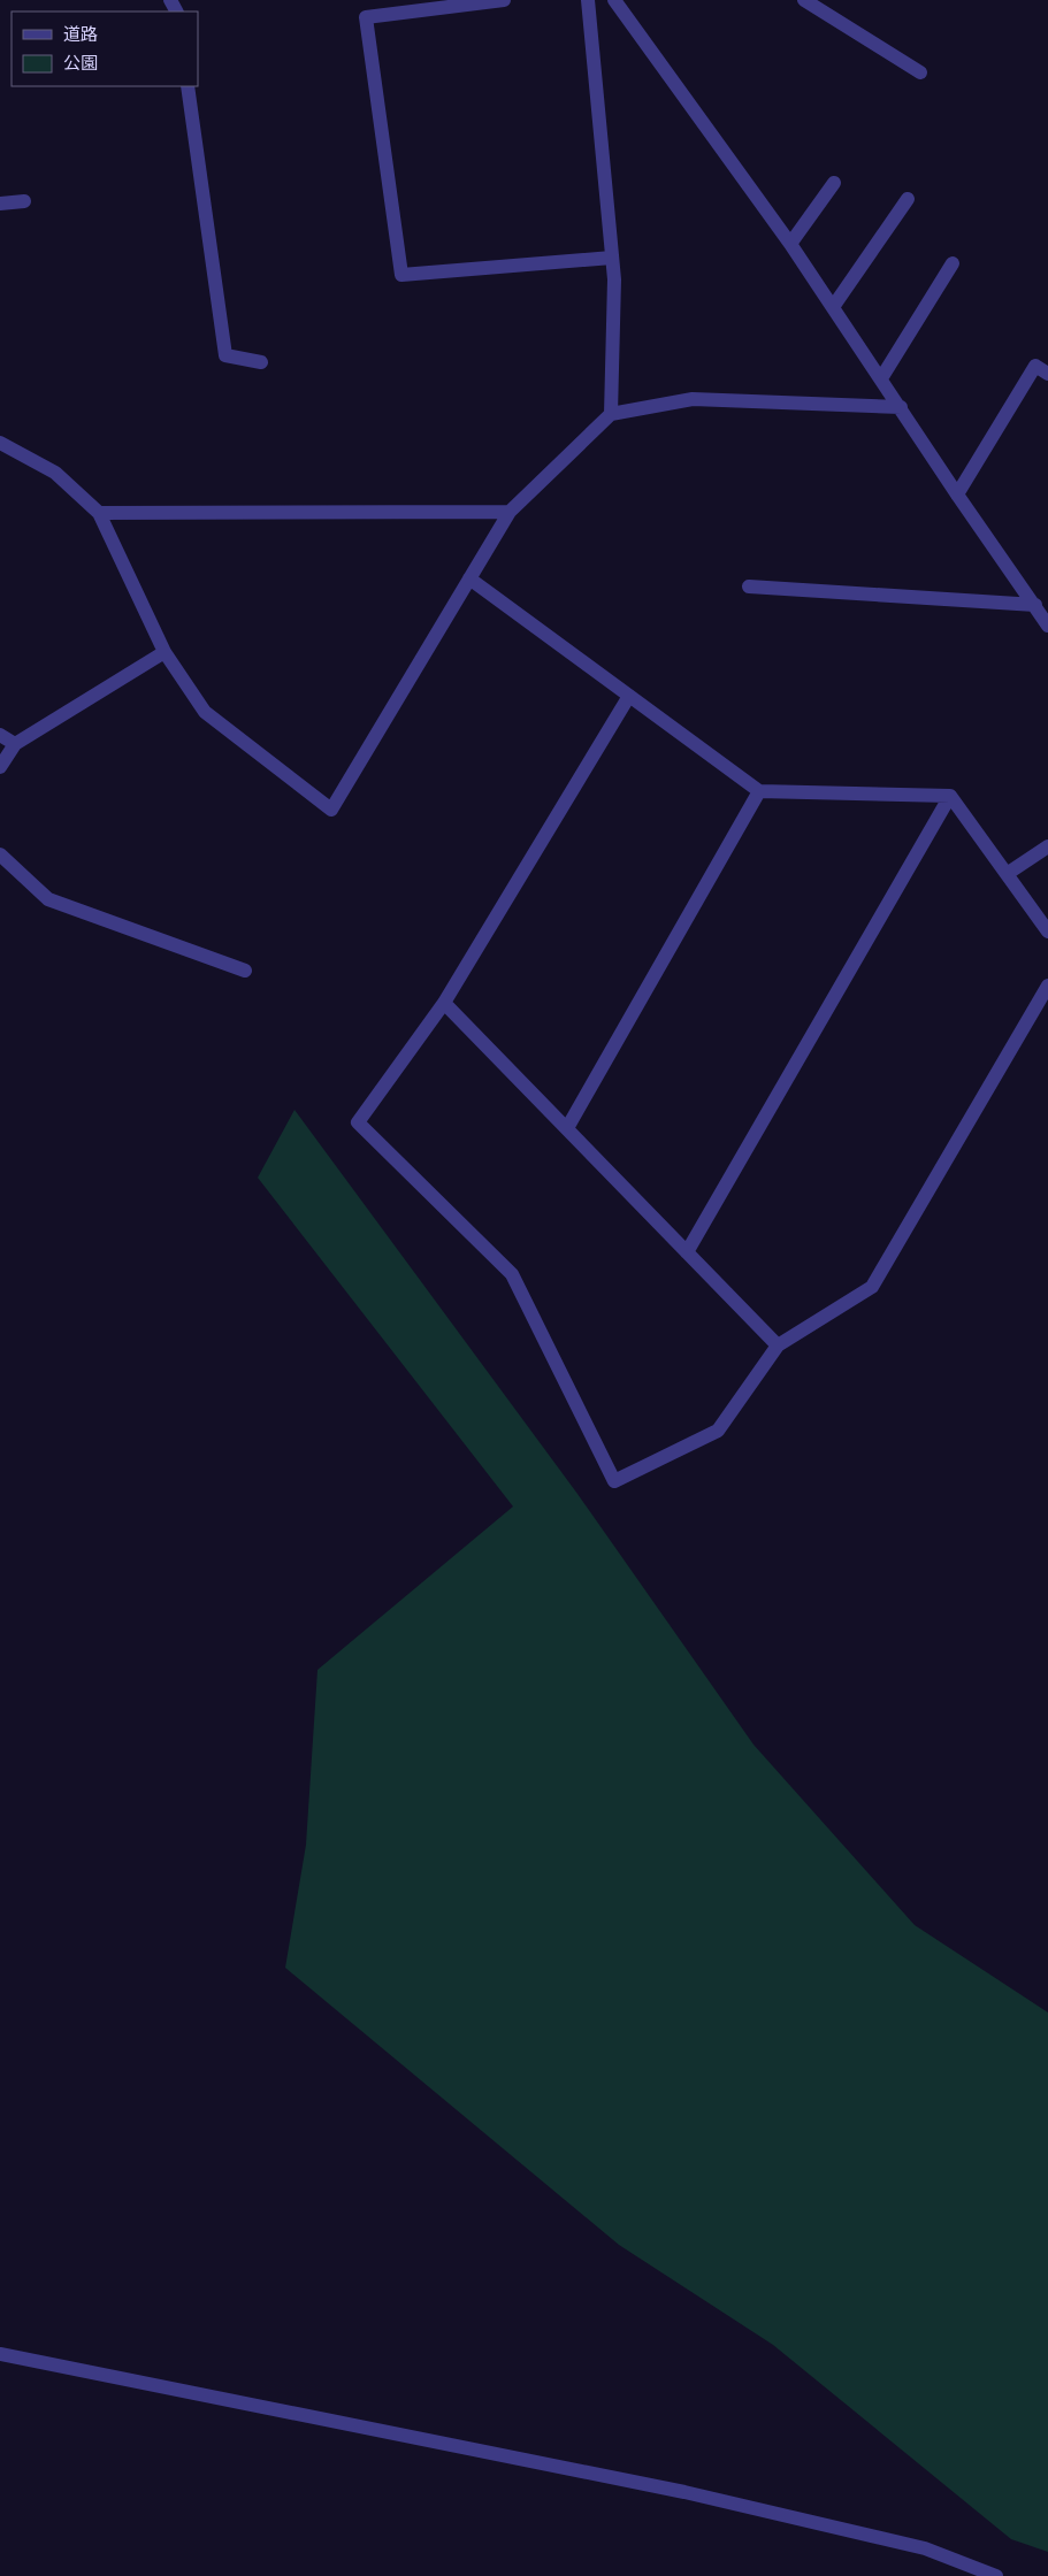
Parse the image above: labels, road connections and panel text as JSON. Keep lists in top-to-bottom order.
{
  "legend": ["道路", "公園"]
}
